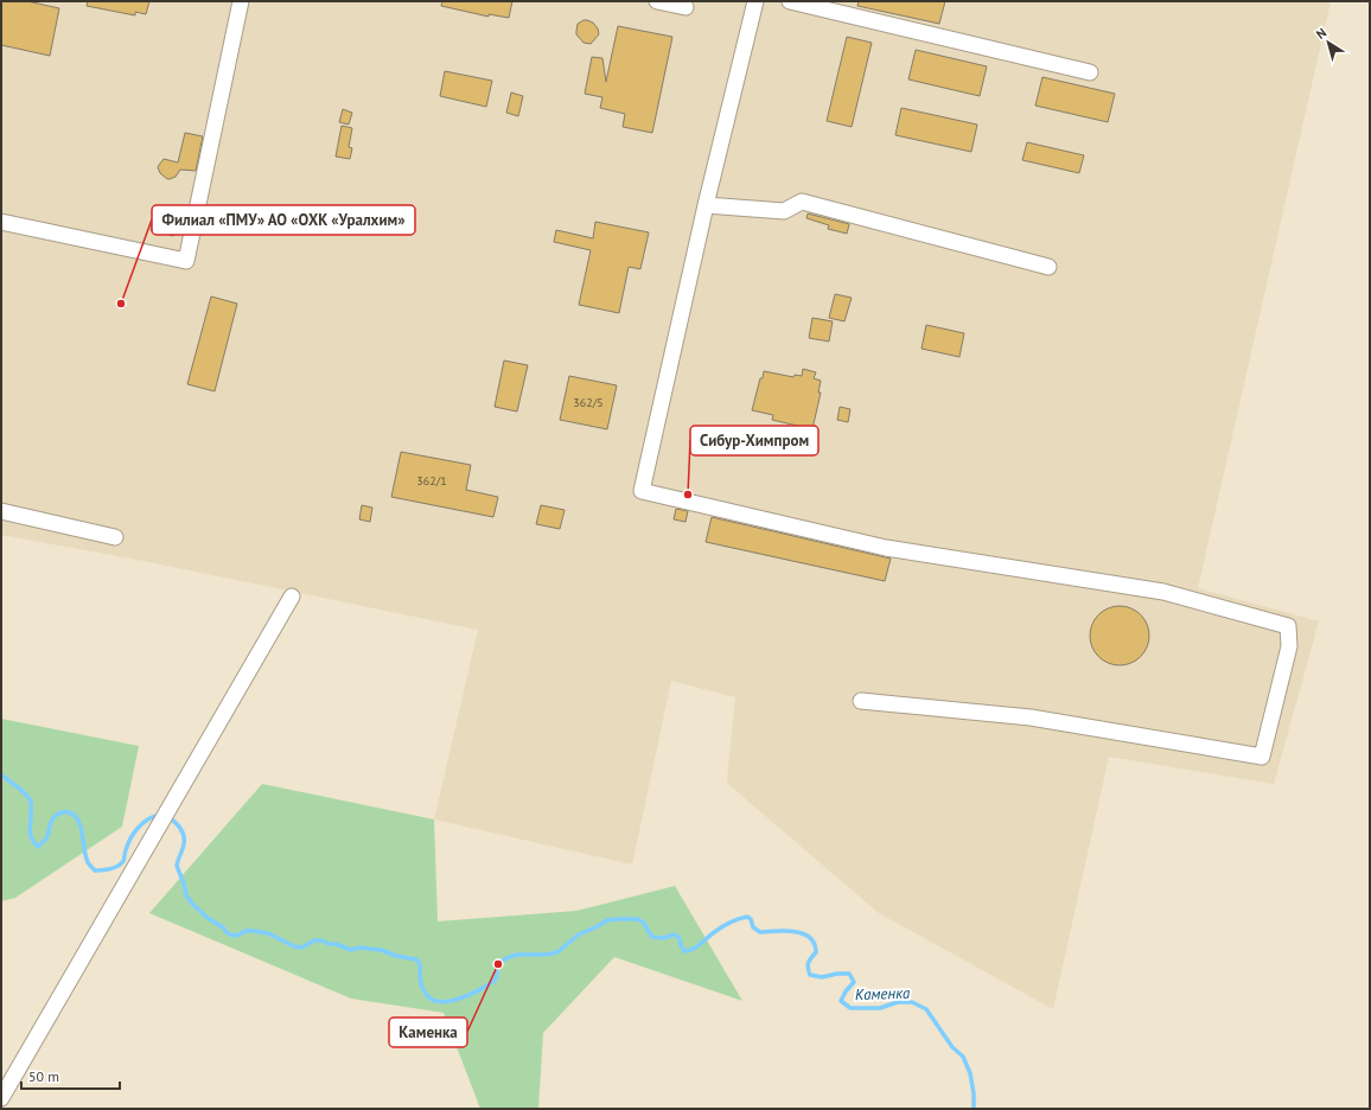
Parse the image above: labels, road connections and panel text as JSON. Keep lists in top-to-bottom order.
{
  "water": ["Каменка"],
  "places": ["Филиал «ПМУ» АО «ОХК «Уралхим»", "Сибур-Химпром", "Каменка"],
  "house_numbers": ["362/5", "362/1"],
  "scale_bar": "50 m",
  "north": "top left"
}
